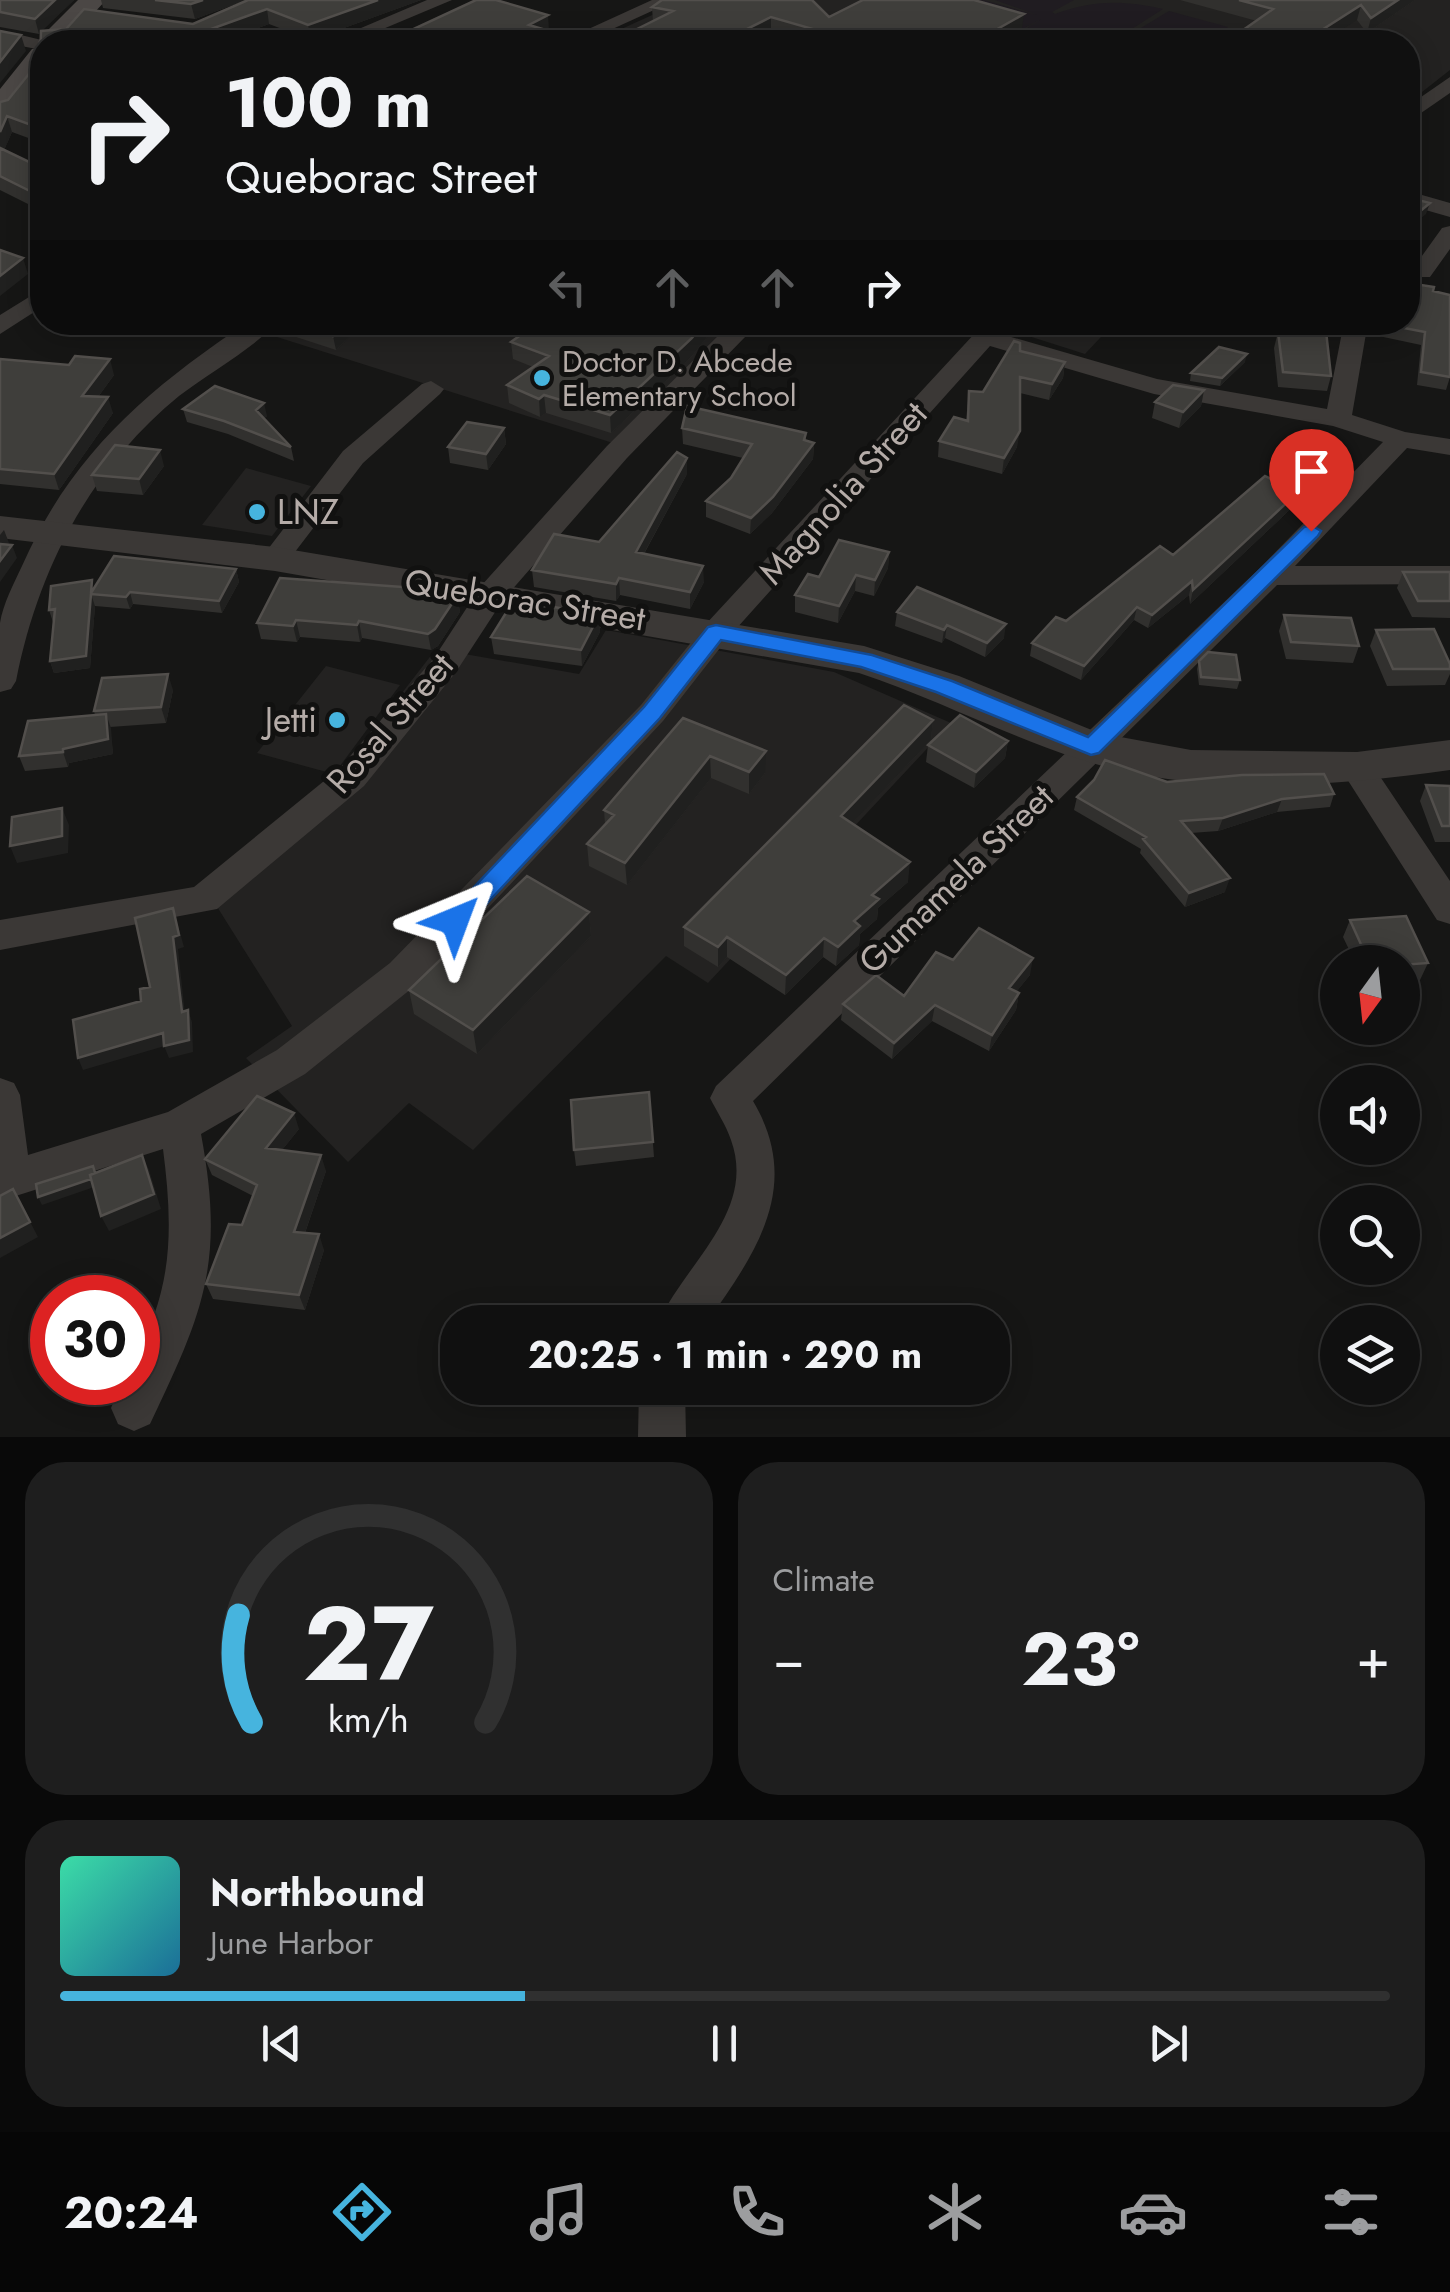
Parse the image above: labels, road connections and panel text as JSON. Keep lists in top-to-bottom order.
{
  "streets": {
    "street": [
      "Magnolia Street",
      "Queborac Street",
      "Rosal Street",
      "Gumamela Street"
    ]
  },
  "crossings": [
    ["Magnolia Street", "Queborac Street"],
    ["Queborac Street", "Rosal Street"],
    ["Queborac Street", "Gumamela Street"]
  ],
  "places": ["Doctor D. Abcede Elementary School", "LNZ", "Jetti"],
  "north": "bottom",
  "page": {
    "turn": ["100 m", "Queborac Street"],
    "limit": "30",
    "trip": "20:25 · 1 min · 290 m",
    "tile": "Climate",
    "heat": ["−", "23°", "+"],
    "song": ["Northbound", "June Harbor"],
    "tabs": "20:24",
    "gauge": ["27", "km/h"]
  }
}
